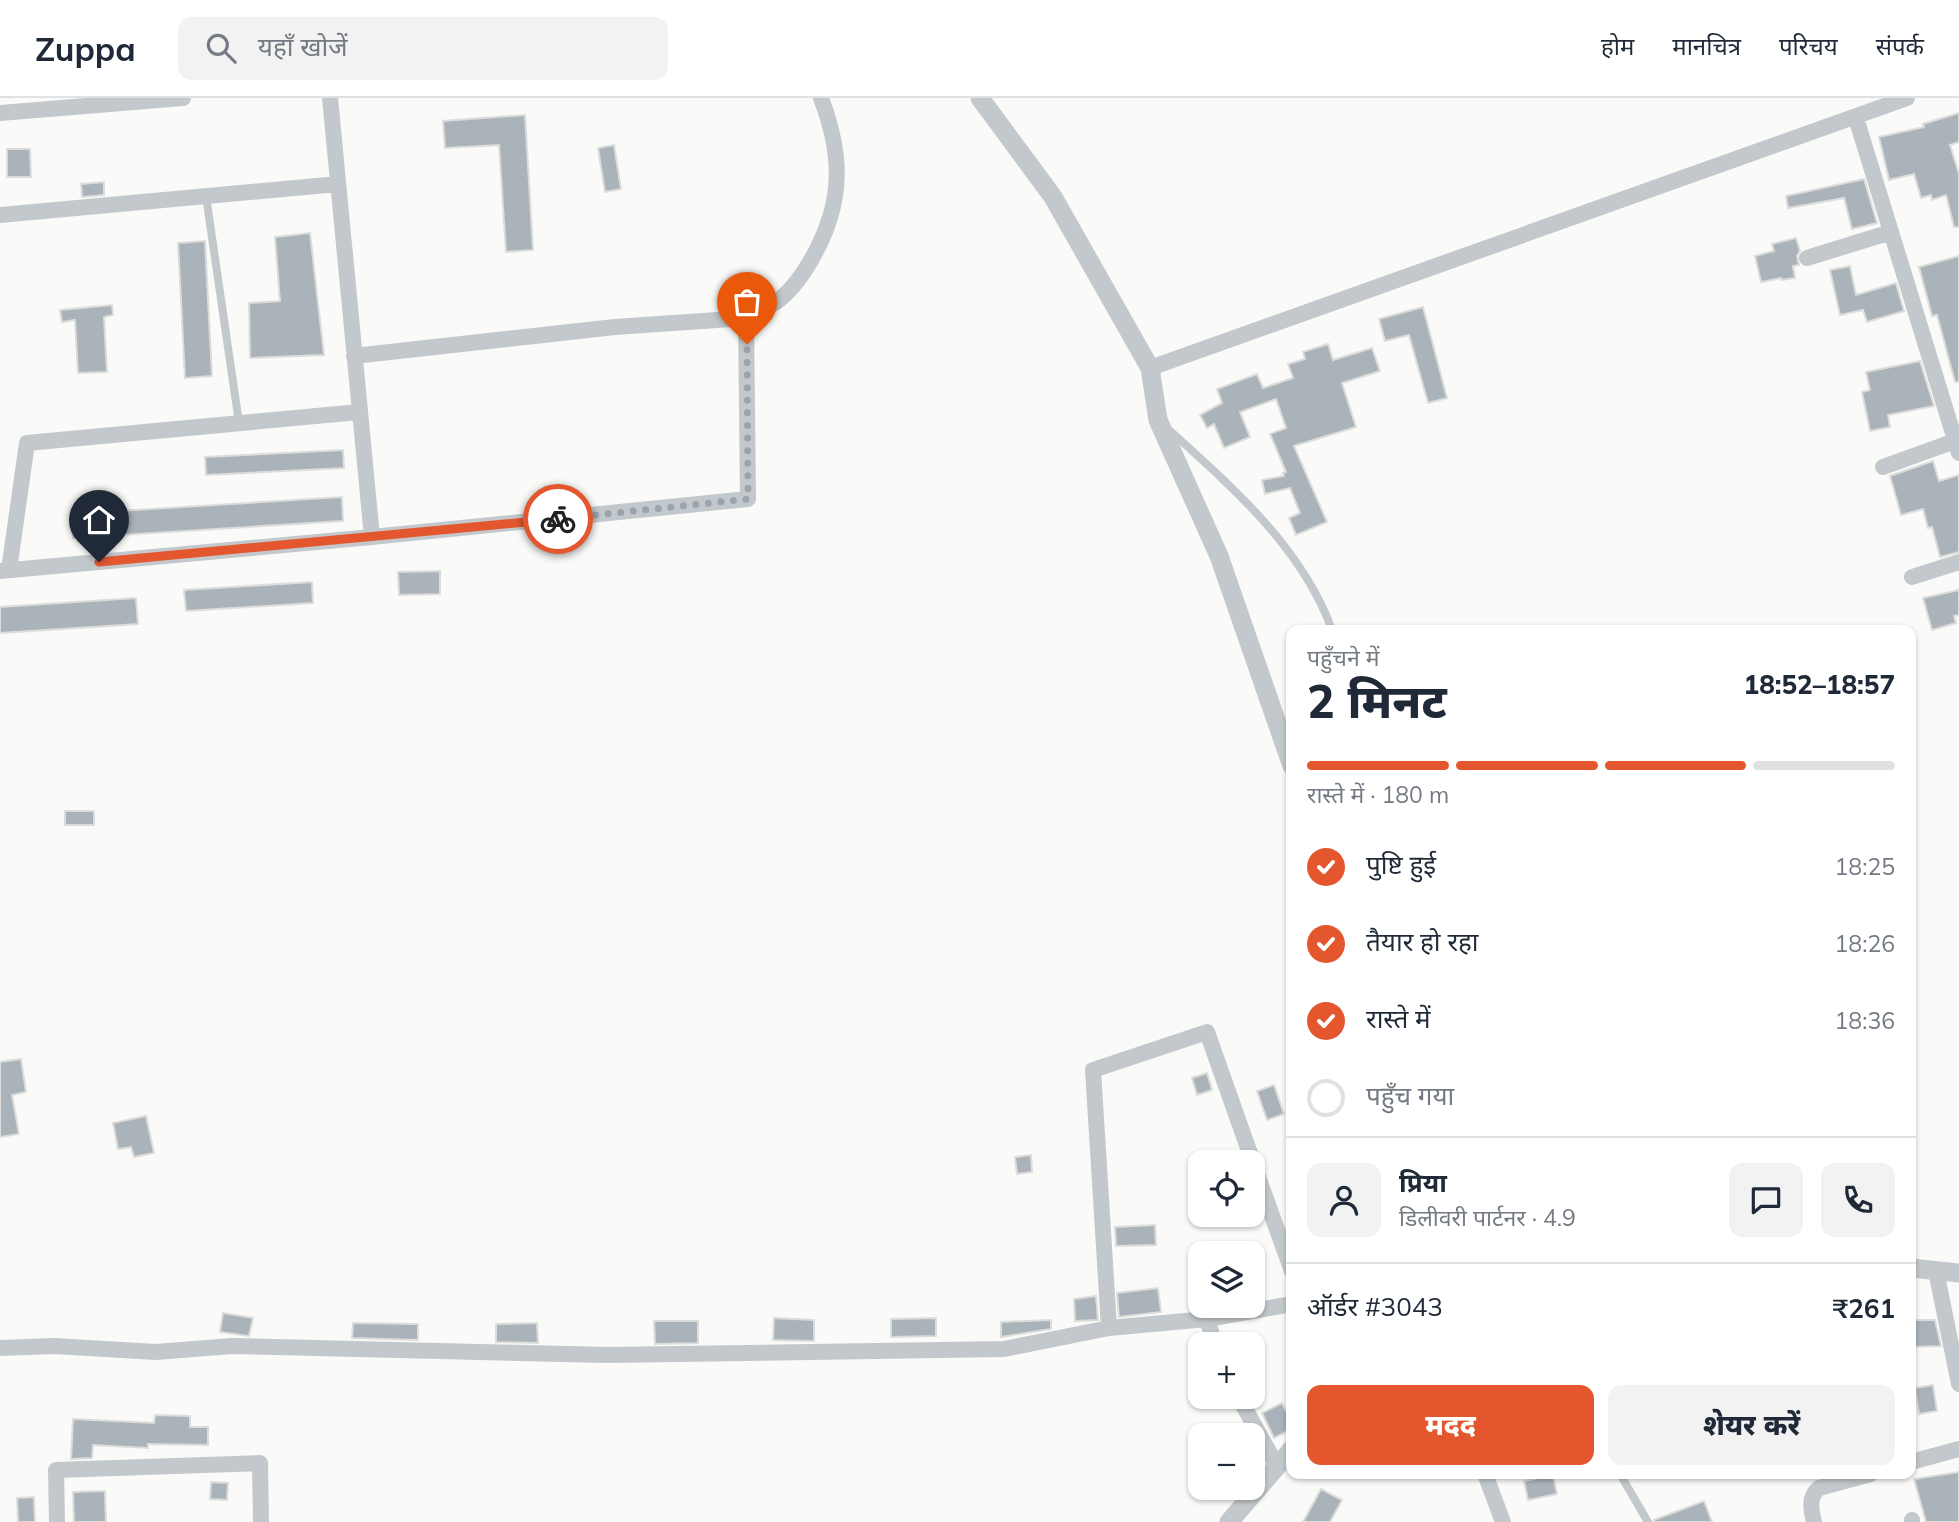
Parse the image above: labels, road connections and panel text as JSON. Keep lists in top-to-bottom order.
{
  "page": {
    "header": "Zuppa",
    "search": "यहाँ खोजें",
    "nav": [
      "होम",
      "मानचित्र",
      "परिचय",
      "संपर्क"
    ],
    "heading": ["2 मिनट", "पहुँचने में", "18:52–18:57"],
    "panel": [
      "प्रिया",
      "डिलीवरी पार्टनर · 4.9",
      "ऑर्डर #3043",
      "₹261"
    ],
    "bar": "रास्ते में · 180 m",
    "list": [
      ["पुष्टि हुई", "18:25"],
      ["तैयार हो रहा", "18:26"],
      ["रास्ते में", "18:36"],
      "पहुँच गया"
    ],
    "map_buttons": ["+", "−"],
    "buttons": ["मदद", "शेयर करें"]
  }
}
